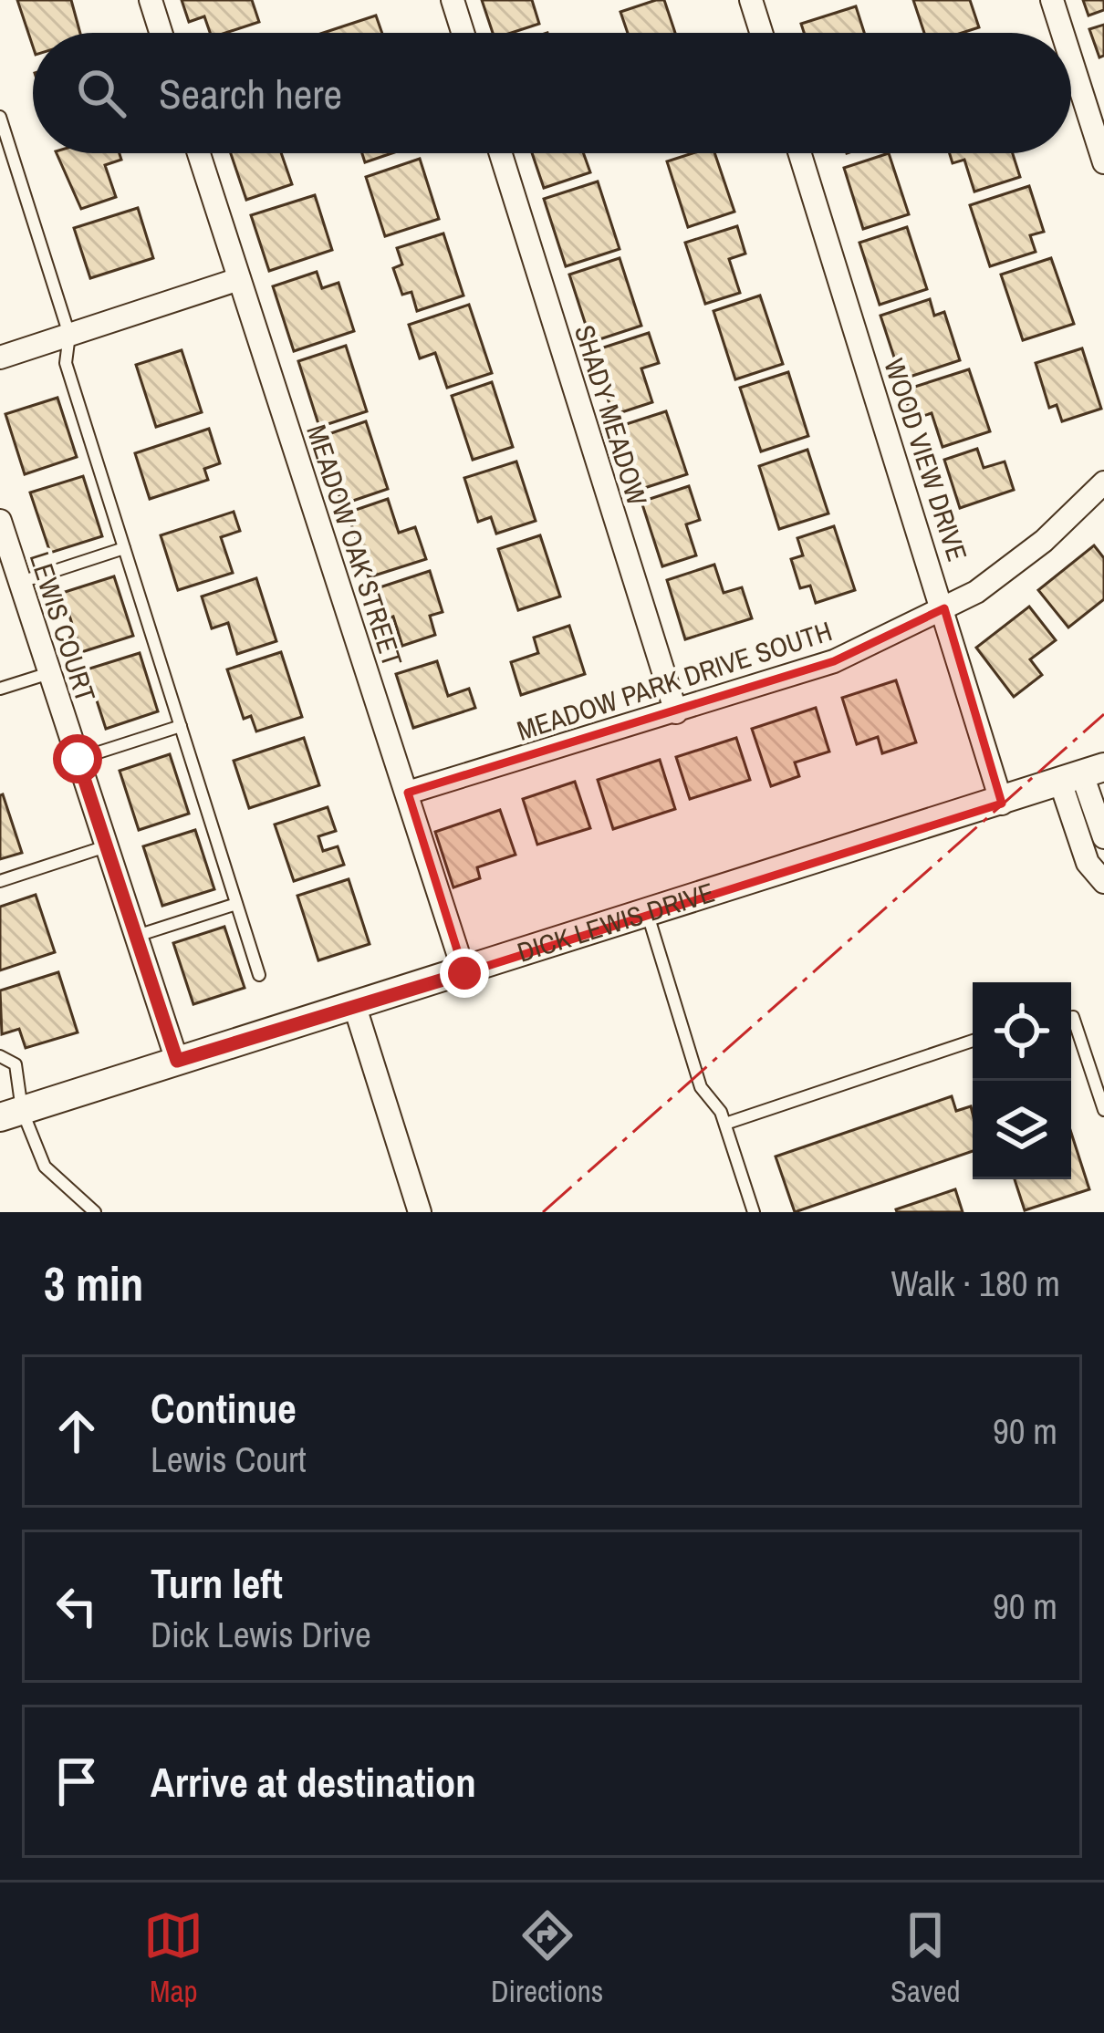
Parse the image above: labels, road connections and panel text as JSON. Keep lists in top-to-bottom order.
{
  "streets": {
    "street": [
      "SHADY MEADOW",
      "WOOD VIEW DRIVE",
      "MEADOW OAK STREET",
      "LEWIS COURT",
      "MEADOW PARK DRIVE SOUTH",
      "DICK LEWIS DRIVE"
    ]
  },
  "crossings": [
    ["SHADY MEADOW", "MEADOW PARK DRIVE SOUTH"],
    ["WOOD VIEW DRIVE", "MEADOW PARK DRIVE SOUTH"],
    ["WOOD VIEW DRIVE", "DICK LEWIS DRIVE"],
    ["MEADOW OAK STREET", "MEADOW PARK DRIVE SOUTH"],
    ["MEADOW OAK STREET", "DICK LEWIS DRIVE"],
    ["LEWIS COURT", "DICK LEWIS DRIVE"]
  ],
  "page": {
    "search": "Search here",
    "heading": ["3 min", "Walk · 180 m"],
    "list": [
      ["Continue", "Lewis Court", "90 m"],
      ["Turn left", "Dick Lewis Drive", "90 m"],
      "Arrive at destination"
    ],
    "nav": ["Map", "Directions", "Saved"]
  }
}
